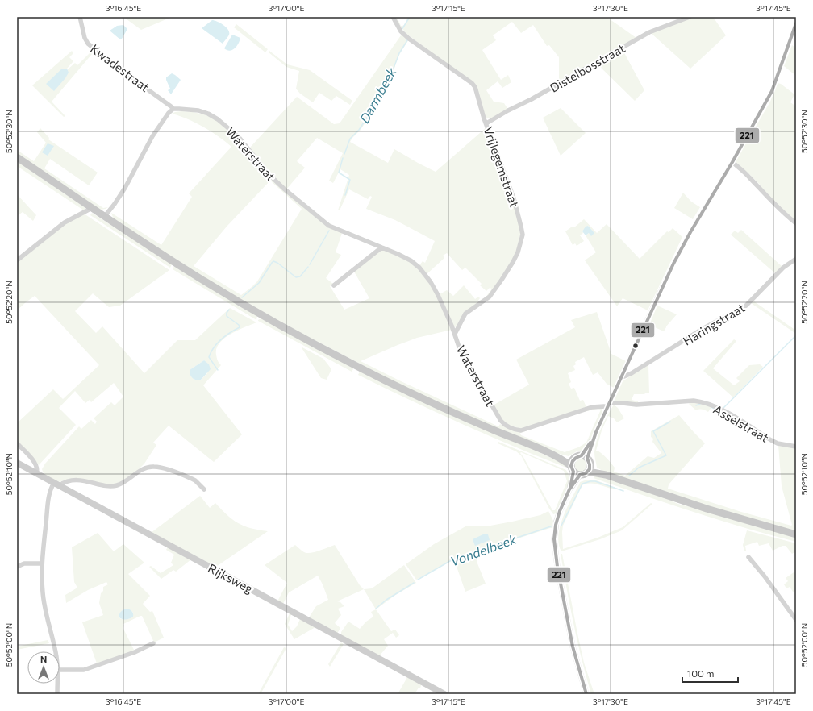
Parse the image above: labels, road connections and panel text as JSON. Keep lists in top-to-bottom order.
{
  "streets": {
    "main road": ["Rijksweg"],
    "street": [
      "Kwadestraat",
      "Distelbosstraat",
      "Waterstraat",
      "Vrijlegemstraat",
      "Haringstraat",
      "Asselstraat"
    ]
  },
  "crossings": [
    ["Kwadestraat", "Waterstraat"],
    ["Distelbosstraat", "Vrijlegemstraat"],
    ["Waterstraat", "Vrijlegemstraat"]
  ],
  "water": ["Darmbeek", "Vondelbeek"],
  "lines": ["transit line 221"],
  "scale_bar": "100 m",
  "north": "top",
  "coordinates": [
    "3°16'45\"E",
    "3°17'00\"E",
    "3°17'15\"E",
    "3°17'30\"E",
    "3°17'45\"E",
    "50°52'30\"N",
    "50°52'20\"N",
    "50°52'10\"N",
    "50°52'00\"N"
  ]
}
